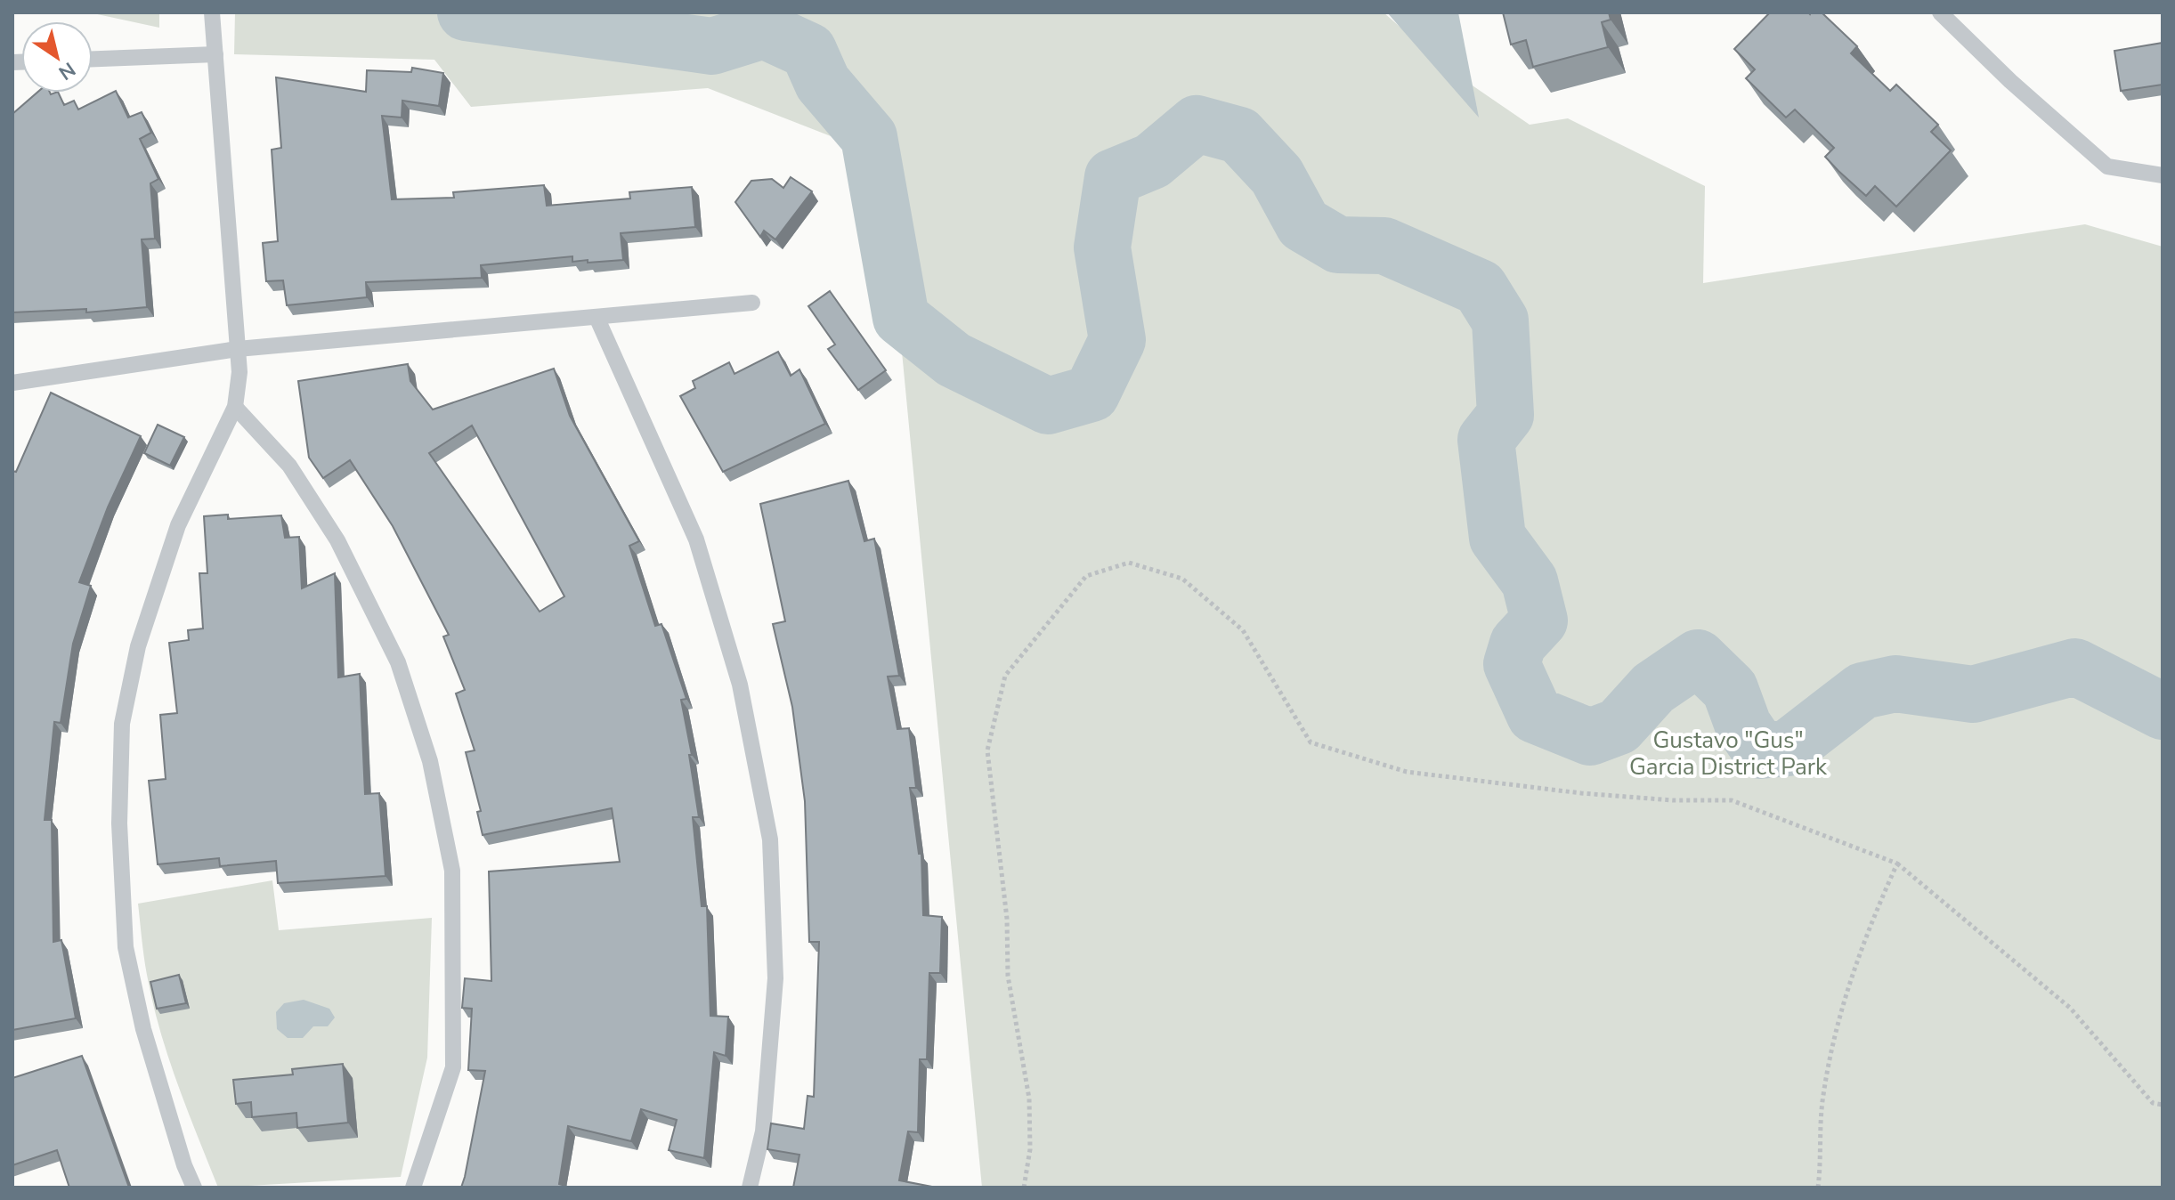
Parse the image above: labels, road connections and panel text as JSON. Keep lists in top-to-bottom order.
{
  "parks": ["Gustavo \"Gus\" Garcia District Park"],
  "north": "bottom right"
}
